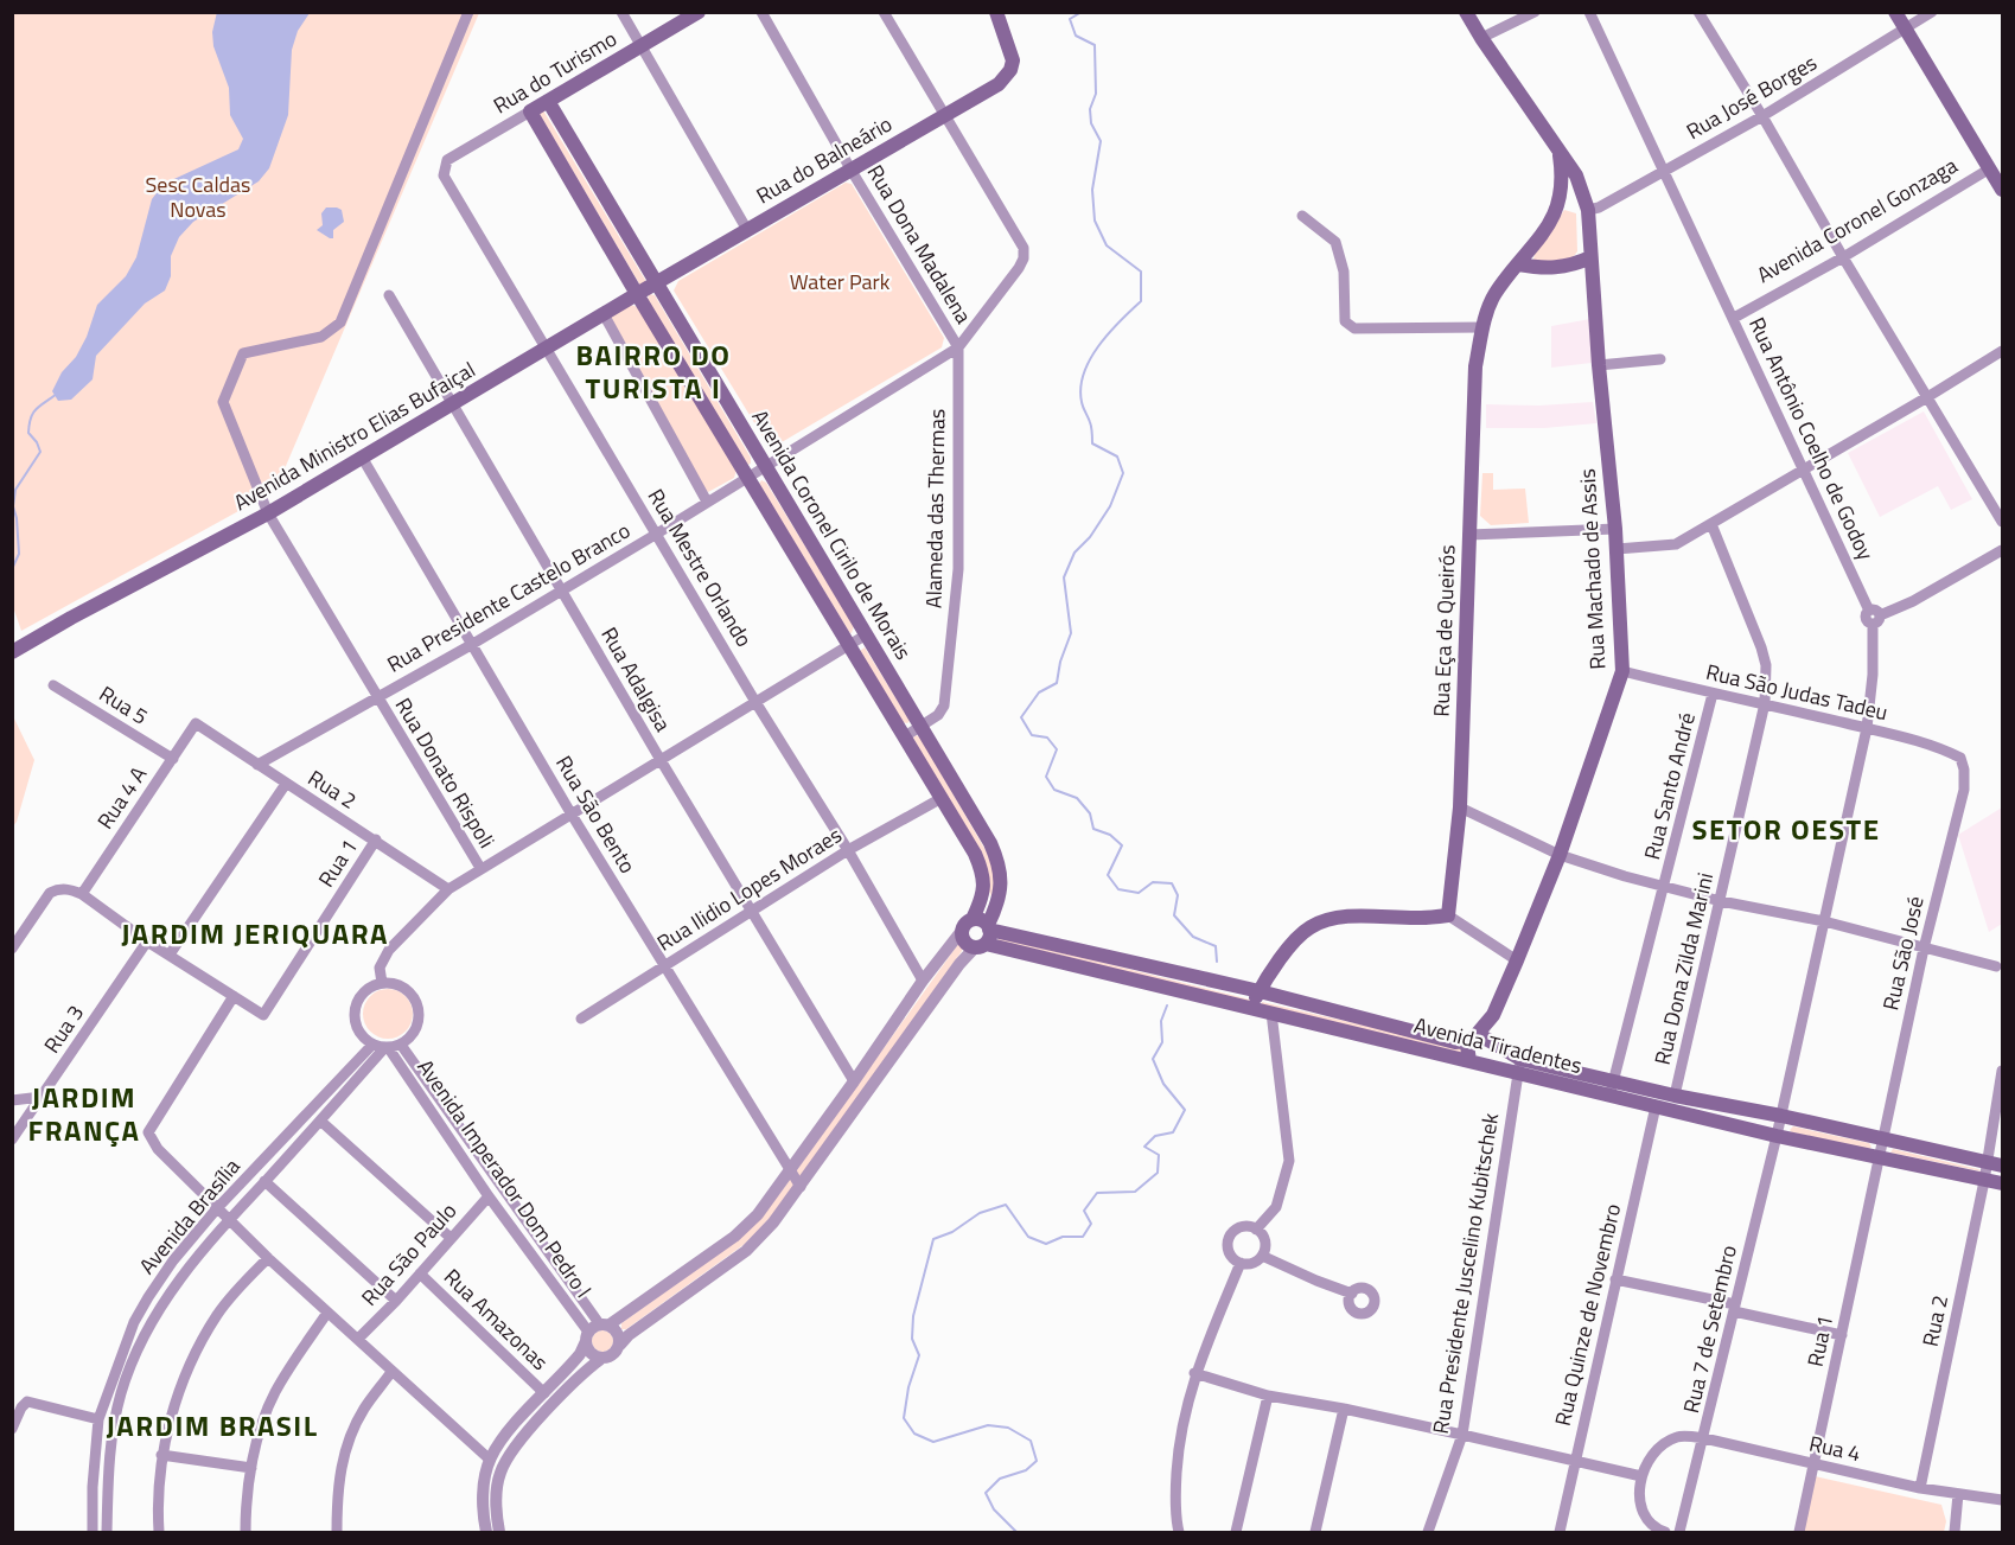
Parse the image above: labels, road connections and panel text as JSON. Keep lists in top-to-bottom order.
{
  "streets": {
    "main road": [
      "Rua do Turismo",
      "Rua do Balneário",
      "Avenida Ministro Elias Bufaiçal",
      "Avenida Coronel Cirilo de Morais",
      "Rua Machado de Assis",
      "Rua Eça de Queirós",
      "Avenida Tiradentes"
    ],
    "street": [
      "Rua José Borges",
      "Avenida Coronel Gonzaga",
      "Rua Dona Madalena",
      "Rua Antônio Coelho de Godoy",
      "Alameda das Thermas",
      "Rua Mestre Orlando",
      "Rua Presidente Castelo Branco",
      "Rua Adalgisa",
      "Rua São Judas Tadeu",
      "Rua 5",
      "Rua Donato Rispoli",
      "Rua Santo André",
      "Rua 2",
      "Rua 4 A",
      "Rua São Bento",
      "Rua 1",
      "Rua Ilidio Lopes Moraes",
      "Rua São José",
      "Rua Dona Zilda Marini",
      "Rua 3",
      "Avenida Imperador Dom Pedro l",
      "Avenida Brasília",
      "Rua São Paulo",
      "Rua Presidente Juscelino Kubitschek",
      "Rua Quinze de Novembro",
      "Rua Amazonas",
      "Rua 7 de Setembro",
      "Rua 4"
    ]
  },
  "crossings": [
    ["Rua do Turismo", "Avenida Coronel Cirilo de Morais"],
    ["Rua do Turismo", "Rua Mestre Orlando"],
    ["Rua José Borges", "Rua Antônio Coelho de Godoy"],
    ["Rua José Borges", "Rua Machado de Assis"],
    ["Rua do Balneário", "Rua Dona Madalena"],
    ["Rua do Balneário", "Avenida Ministro Elias Bufaiçal"],
    ["Rua do Balneário", "Avenida Coronel Cirilo de Morais"],
    ["Avenida Coronel Gonzaga", "Rua Antônio Coelho de Godoy"],
    ["Rua Dona Madalena", "Alameda das Thermas"],
    ["Rua Dona Madalena", "Rua Presidente Castelo Branco"],
    ["Avenida Ministro Elias Bufaiçal", "Avenida Coronel Cirilo de Morais"],
    ["Avenida Ministro Elias Bufaiçal", "Rua Mestre Orlando"],
    ["Avenida Ministro Elias Bufaiçal", "Rua Adalgisa"],
    ["Avenida Ministro Elias Bufaiçal", "Rua Donato Rispoli"],
    ["Avenida Ministro Elias Bufaiçal", "Rua São Bento"],
    ["Rua Antônio Coelho de Godoy", "Rua São Judas Tadeu"],
    ["Rua Antônio Coelho de Godoy", "Avenida Tiradentes"],
    ["Rua Antônio Coelho de Godoy", "Rua 7 de Setembro"],
    ["Alameda das Thermas", "Avenida Coronel Cirilo de Morais"],
    ["Alameda das Thermas", "Rua Presidente Castelo Branco"],
    ["Avenida Coronel Cirilo de Morais", "Rua Presidente Castelo Branco"],
    ["Avenida Coronel Cirilo de Morais", "Rua São Bento"],
    ["Avenida Coronel Cirilo de Morais", "Rua Ilidio Lopes Moraes"],
    ["Avenida Coronel Cirilo de Morais", "Avenida Tiradentes"],
    ["Avenida Coronel Cirilo de Morais", "Avenida Imperador Dom Pedro l"],
    ["Rua Mestre Orlando", "Rua Presidente Castelo Branco"],
    ["Rua Mestre Orlando", "Rua Ilidio Lopes Moraes"],
    ["Rua Machado de Assis", "Rua Eça de Queirós"],
    ["Rua Machado de Assis", "Rua São Judas Tadeu"],
    ["Rua Machado de Assis", "Avenida Tiradentes"],
    ["Rua Presidente Castelo Branco", "Rua Adalgisa"],
    ["Rua Presidente Castelo Branco", "Rua Donato Rispoli"],
    ["Rua Presidente Castelo Branco", "Rua 2"],
    ["Rua Presidente Castelo Branco", "Rua São Bento"],
    ["Rua Adalgisa", "Rua Ilidio Lopes Moraes"],
    ["Rua São Judas Tadeu", "Rua Santo André"],
    ["Rua São Judas Tadeu", "Rua São José"],
    ["Rua São Judas Tadeu", "Rua Dona Zilda Marini"],
    ["Rua 5", "Rua 4 A"],
    ["Rua Santo André", "Avenida Tiradentes"],
    ["Rua 2", "Rua 4 A"],
    ["Rua 2", "Rua 1"],
    ["Rua 2", "Avenida Tiradentes"],
    ["Rua 2", "Rua 4"],
    ["Rua São Bento", "Rua Ilidio Lopes Moraes"],
    ["Rua 1", "Rua São José"],
    ["Rua 1", "Avenida Tiradentes"],
    ["Rua 1", "Rua 4"],
    ["Rua São José", "Avenida Tiradentes"],
    ["Rua Dona Zilda Marini", "Avenida Tiradentes"],
    ["Avenida Tiradentes", "Rua Presidente Juscelino Kubitschek"],
    ["Avenida Tiradentes", "Rua Quinze de Novembro"],
    ["Avenida Tiradentes", "Rua 7 de Setembro"],
    ["Avenida Imperador Dom Pedro l", "Avenida Brasília"],
    ["Avenida Imperador Dom Pedro l", "Rua São Paulo"],
    ["Rua São Paulo", "Rua Amazonas"],
    ["Rua 7 de Setembro", "Rua 4"]
  ],
  "districts": [
    "BAIRRO DO TURISTA I",
    "SETOR OESTE",
    "JARDIM JERIQUARA",
    "JARDIM FRANÇA",
    "JARDIM BRASIL"
  ],
  "parks": ["Sesc Caldas Novas", "Water Park"]
}
